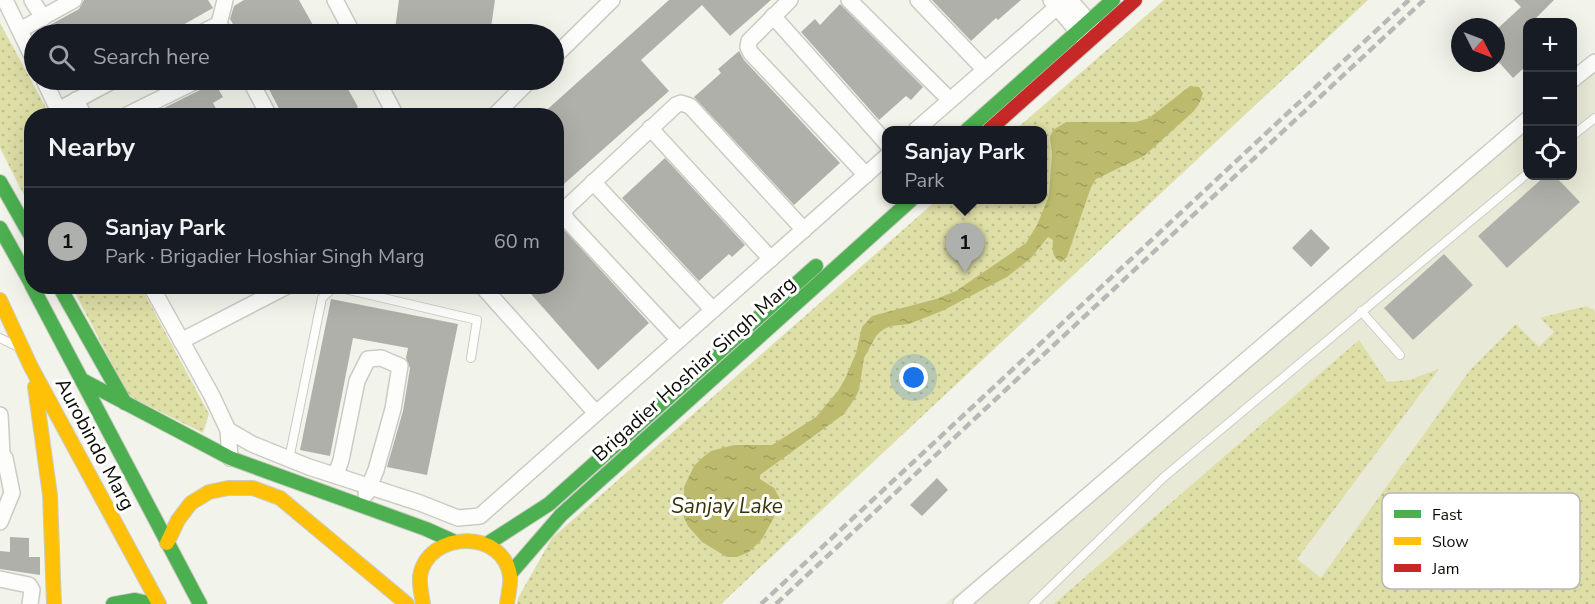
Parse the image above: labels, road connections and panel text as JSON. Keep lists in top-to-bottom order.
{
  "streets": {
    "main road": ["Brigadier Hoshiar Singh Marg", "Aurobindo Marg"]
  },
  "water": ["Sanjay Lake"],
  "legend": ["Fast", "Slow", "Jam"],
  "north": "bottom right",
  "page": {
    "map_buttons": ["+", "−"],
    "search": "Search here",
    "heading": "Nearby",
    "popup": ["Sanjay Park", "Park"],
    "list": [
      {
        "mark": "1",
        "name": "Sanjay Park",
        "note": "Park · Brigadier Hoshiar Singh Marg",
        "value": "60 m"
      }
    ],
    "pins": "1"
  }
}
